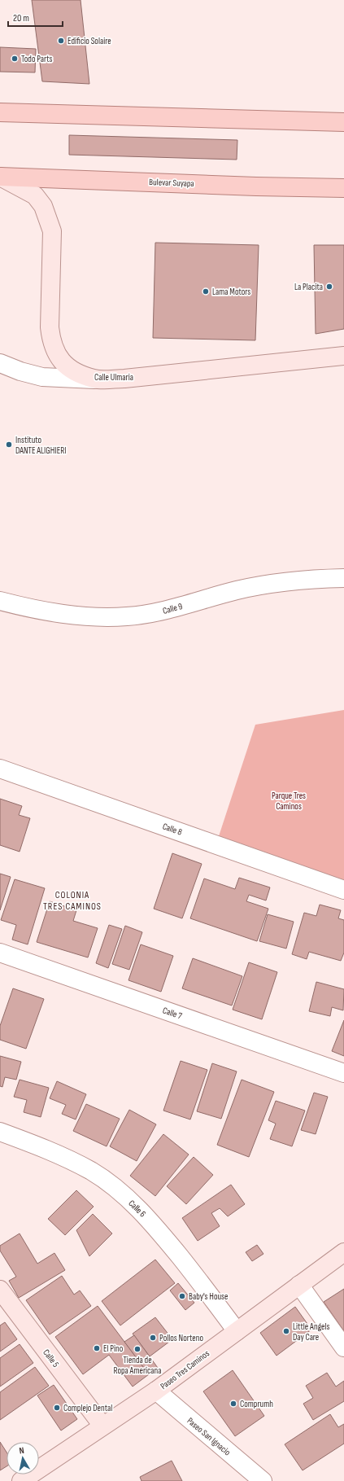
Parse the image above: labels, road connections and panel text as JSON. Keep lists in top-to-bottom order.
{
  "streets": {
    "main road": ["Bulevar Suyapa"],
    "street": [
      "Calle Ulmaria",
      "Calle 9",
      "Calle 8",
      "Calle 7",
      "Calle 6",
      "Calle 5",
      "Paseo Tres Caminos",
      "Paseo San Ignacio"
    ]
  },
  "crossings": [
    ["Bulevar Suyapa", "Calle Ulmaria"],
    ["Calle 6", "Paseo Tres Caminos"],
    ["Calle 5", "Paseo Tres Caminos"],
    ["Paseo Tres Caminos", "Paseo San Ignacio"]
  ],
  "districts": ["COLONIA TRES CAMINOS"],
  "parks": ["Parque Tres Caminos"],
  "places": [
    "Edificio Solaire",
    "Todo Parts",
    "La Placita",
    "Lama Motors",
    "Instituto DANTE ALIGHIERI",
    "Baby's House",
    "Little Angels Day Care",
    "Pollos Norteno",
    "El Pino",
    "Tienda de Ropa Americana",
    "Comprumh",
    "Complejo Dental"
  ],
  "scale_bar": "20 m",
  "north": "top"
}
